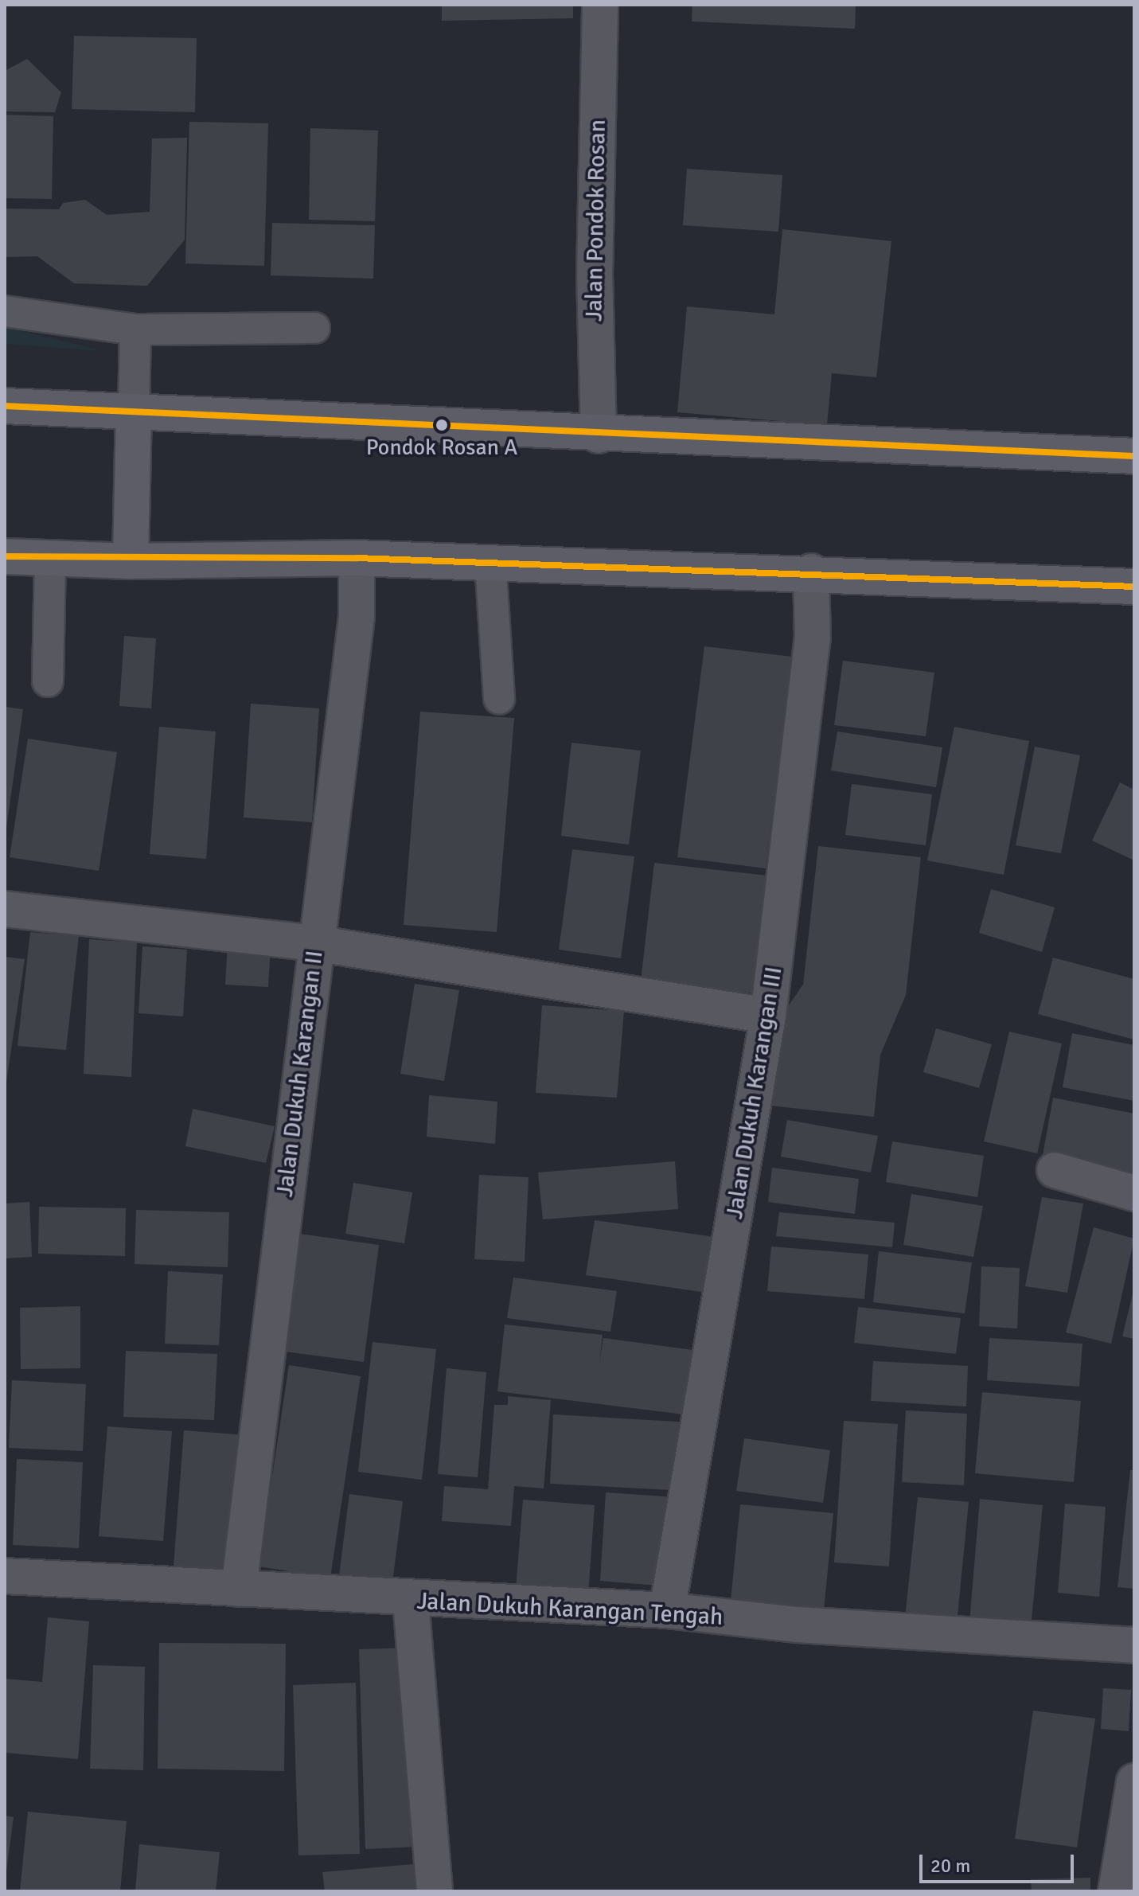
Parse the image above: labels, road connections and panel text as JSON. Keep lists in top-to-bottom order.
{
  "streets": {
    "street": [
      "Jalan Pondok Rosan",
      "Jalan Dukuh Karangan II",
      "Jalan Dukuh Karangan III",
      "Jalan Dukuh Karangan Tengah"
    ]
  },
  "crossings": [
    ["Jalan Dukuh Karangan II", "Jalan Dukuh Karangan Tengah"],
    ["Jalan Dukuh Karangan III", "Jalan Dukuh Karangan Tengah"]
  ],
  "places": ["Pondok Rosan A"],
  "scale_bar": "20 m"
}
